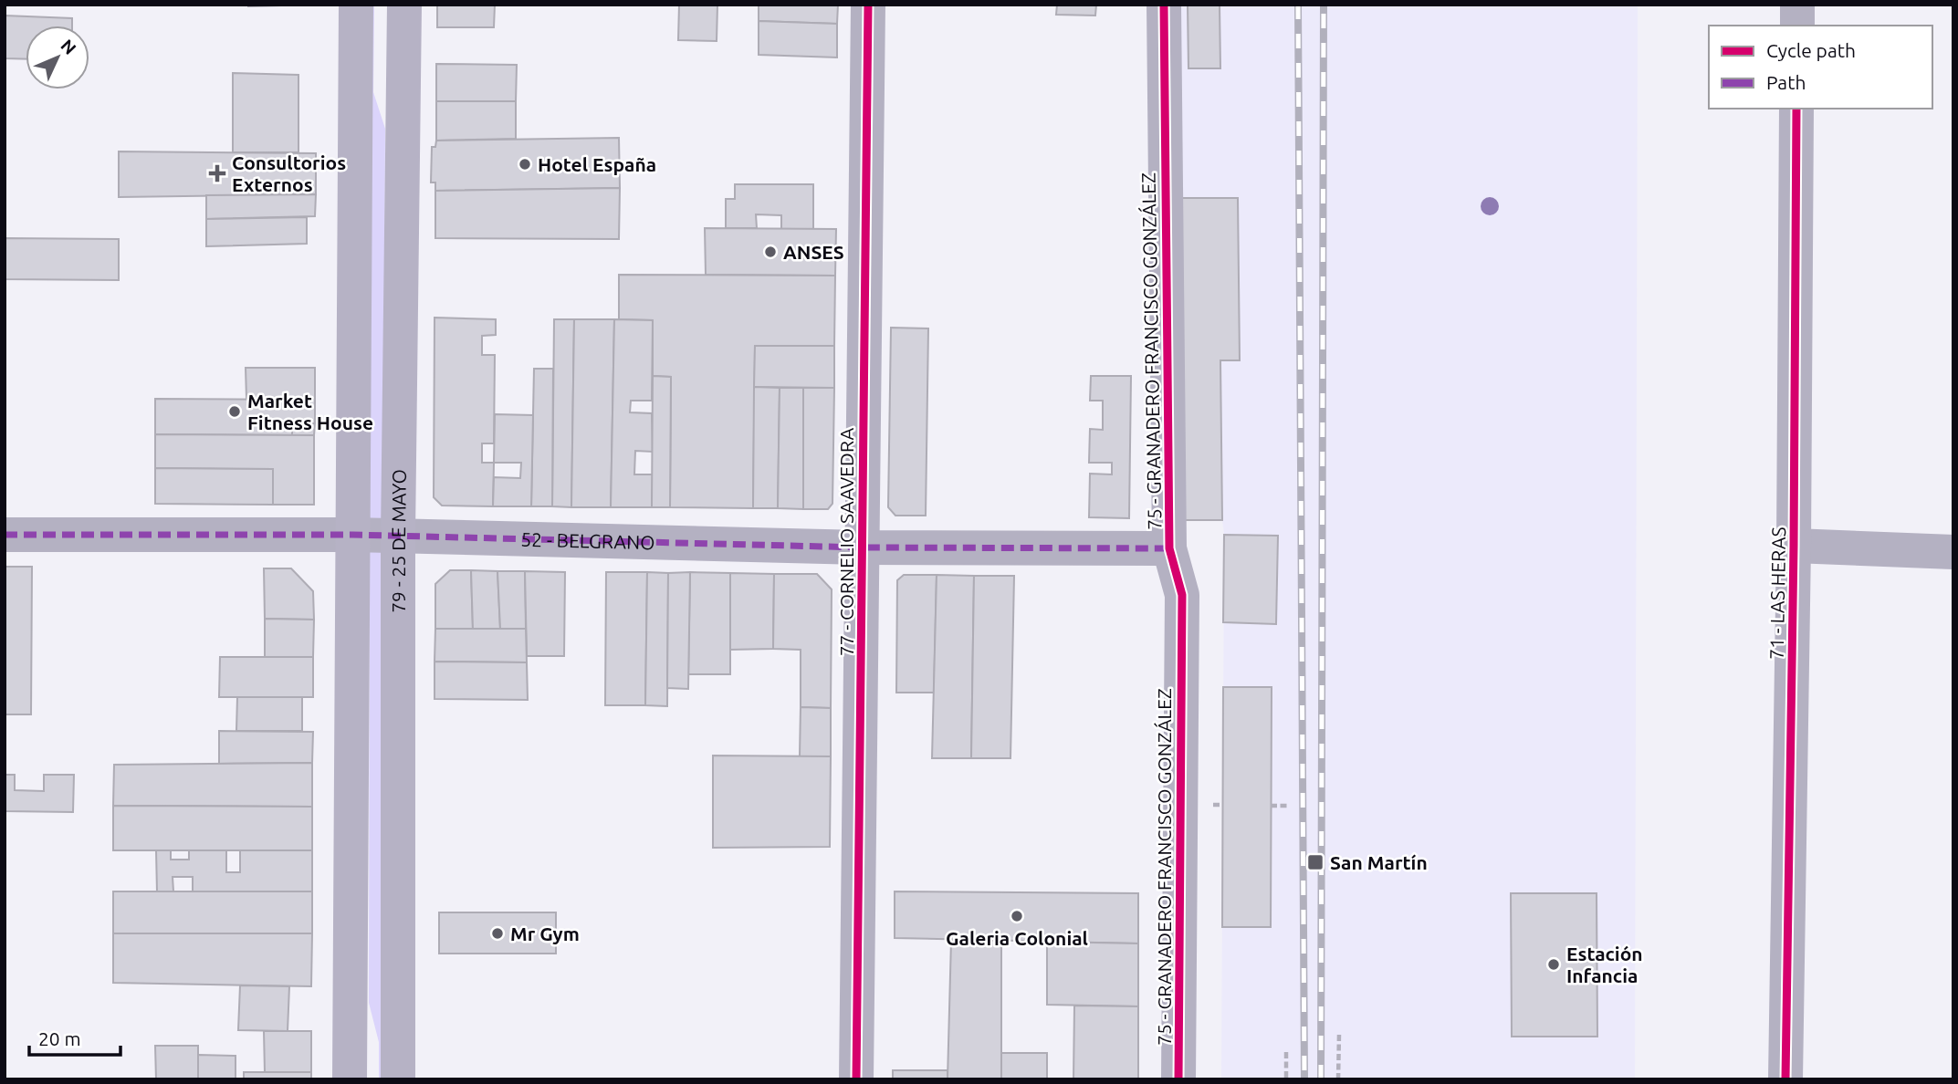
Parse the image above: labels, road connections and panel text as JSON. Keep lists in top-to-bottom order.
{
  "streets": {
    "main road": ["79 - 25 DE MAYO"],
    "street": [
      "75 - GRANADERO FRANCISCO GONZÁLEZ",
      "52 - BELGRANO",
      "77 - CORNELIO SAAVEDRA",
      "71 - LAS HERAS"
    ]
  },
  "crossings": [
    ["75 - GRANADERO FRANCISCO GONZÁLEZ", "52 - BELGRANO"],
    ["52 - BELGRANO", "79 - 25 DE MAYO"],
    ["52 - BELGRANO", "77 - CORNELIO SAAVEDRA"]
  ],
  "places": {
    "other": [
      "Hotel España",
      "ANSES",
      "Market Fitness House",
      "Galeria Colonial",
      "Mr Gym",
      "Estación Infancia"
    ],
    "health": ["Consultorios Externos"],
    "transit": ["San Martín"]
  },
  "legend": ["Cycle path", "Path"],
  "scale_bar": "20 m",
  "north": "top right"
}
